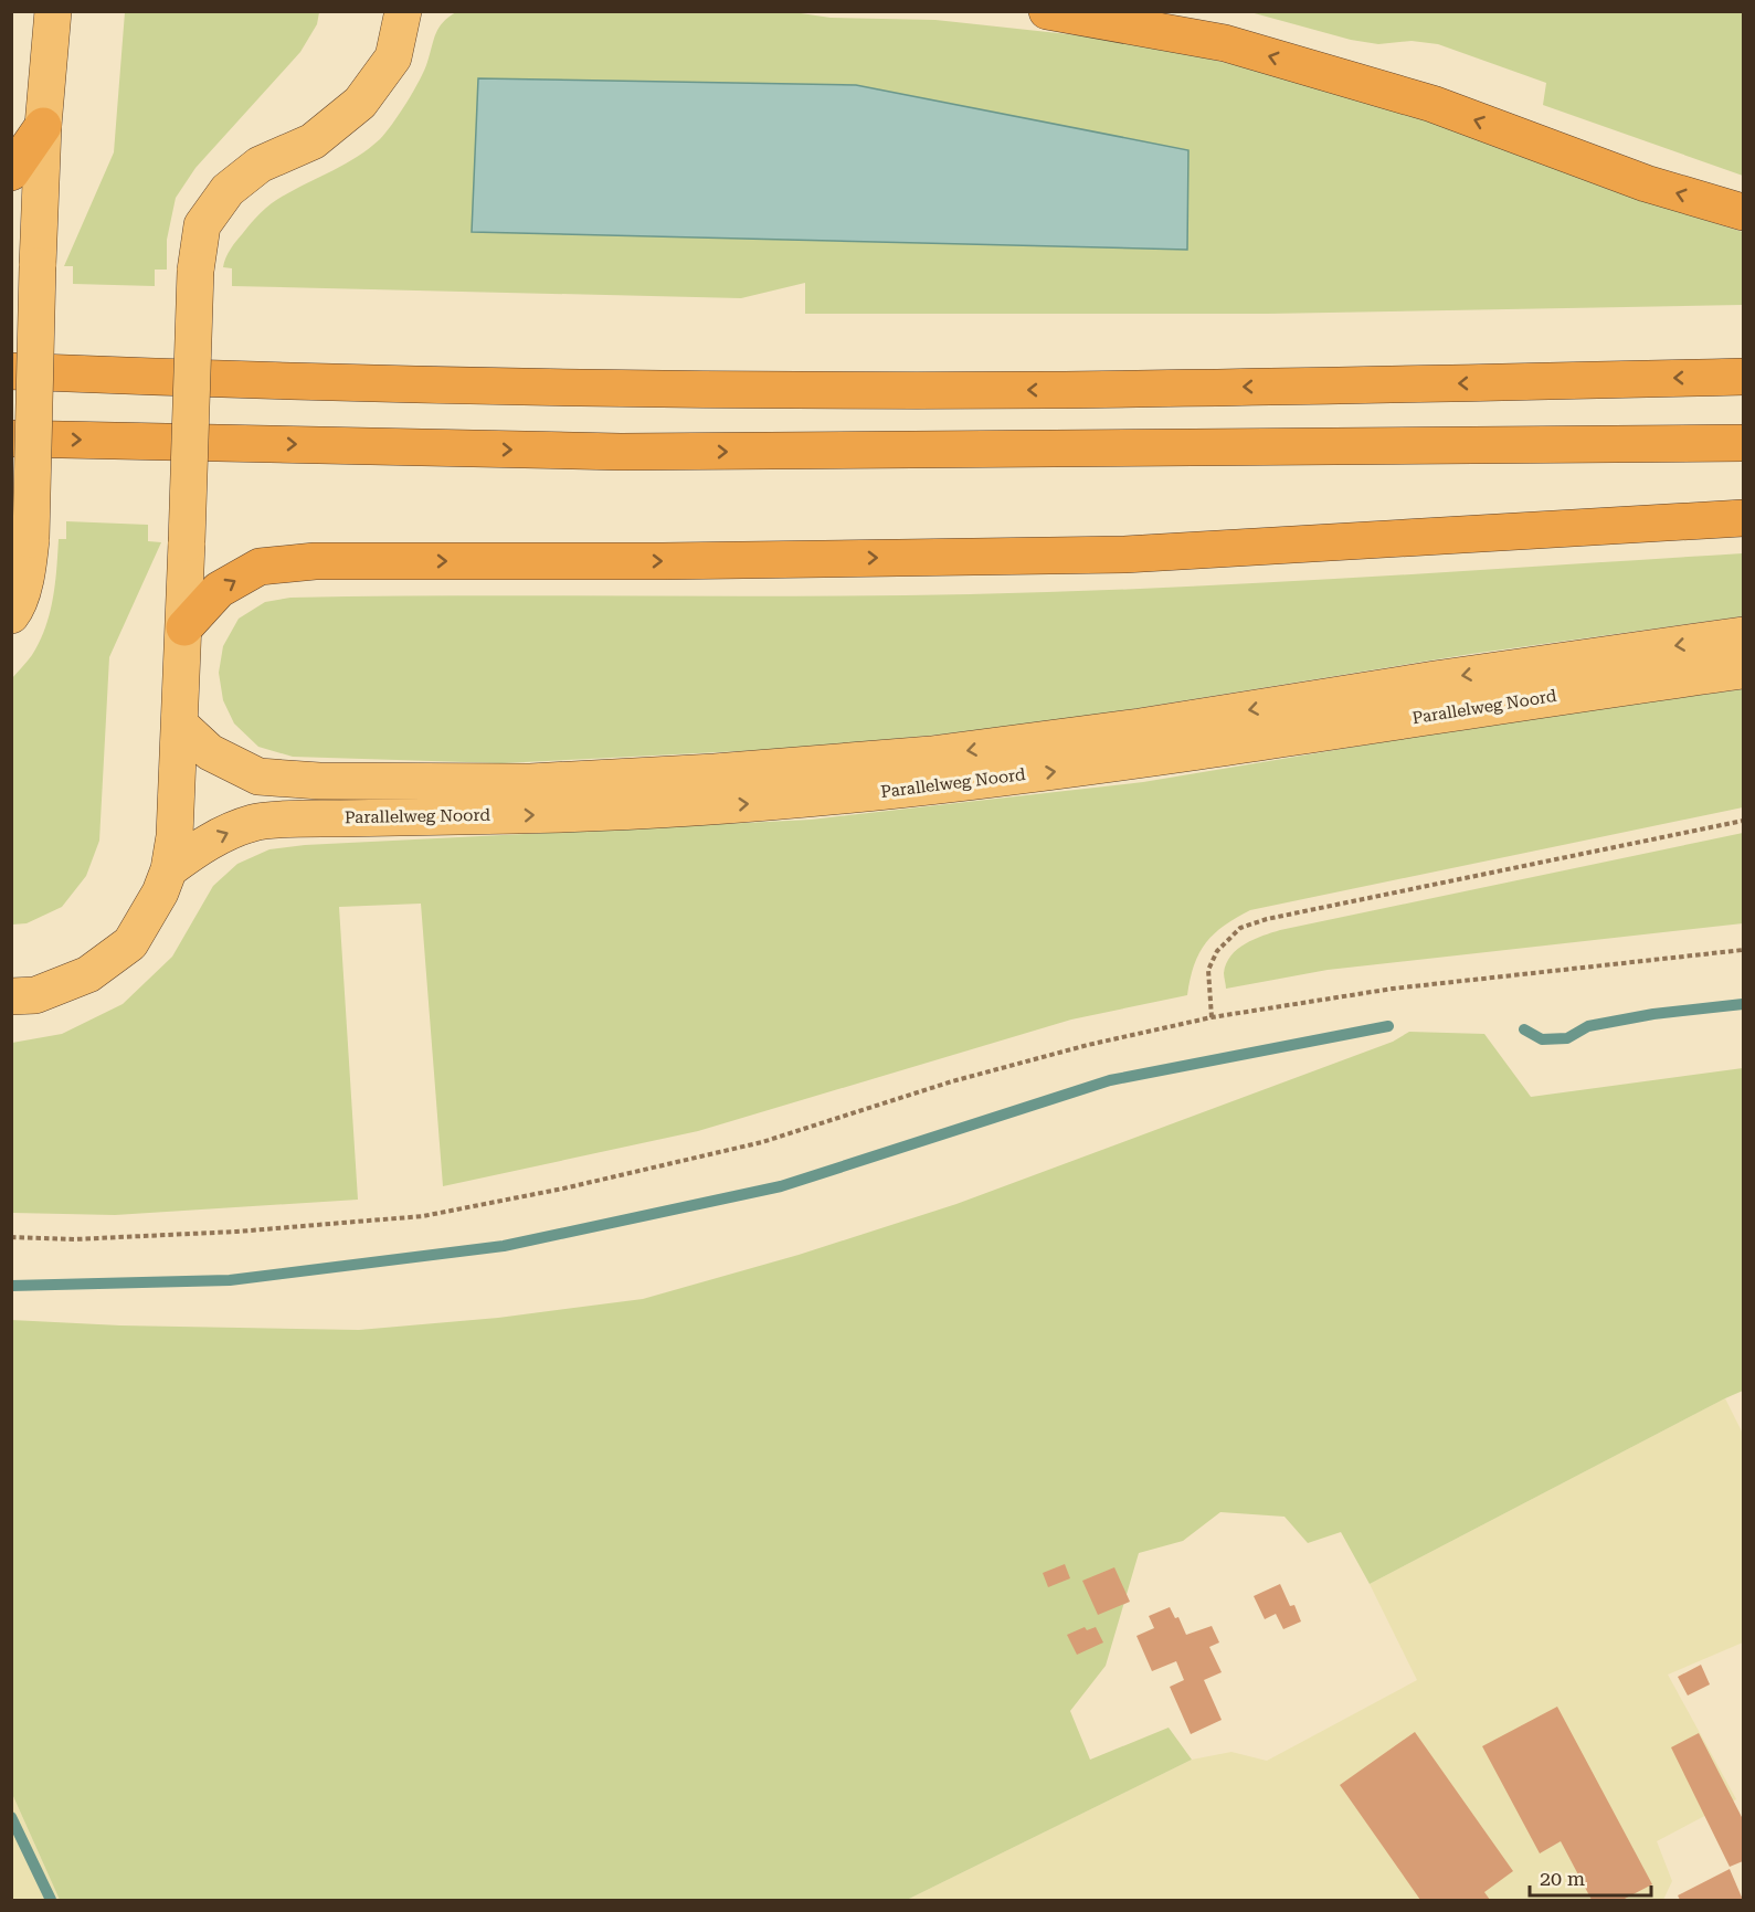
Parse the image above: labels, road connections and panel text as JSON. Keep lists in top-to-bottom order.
{
  "streets": {
    "highway": ["Parallelweg Noord"]
  },
  "scale_bar": "20 m"
}
